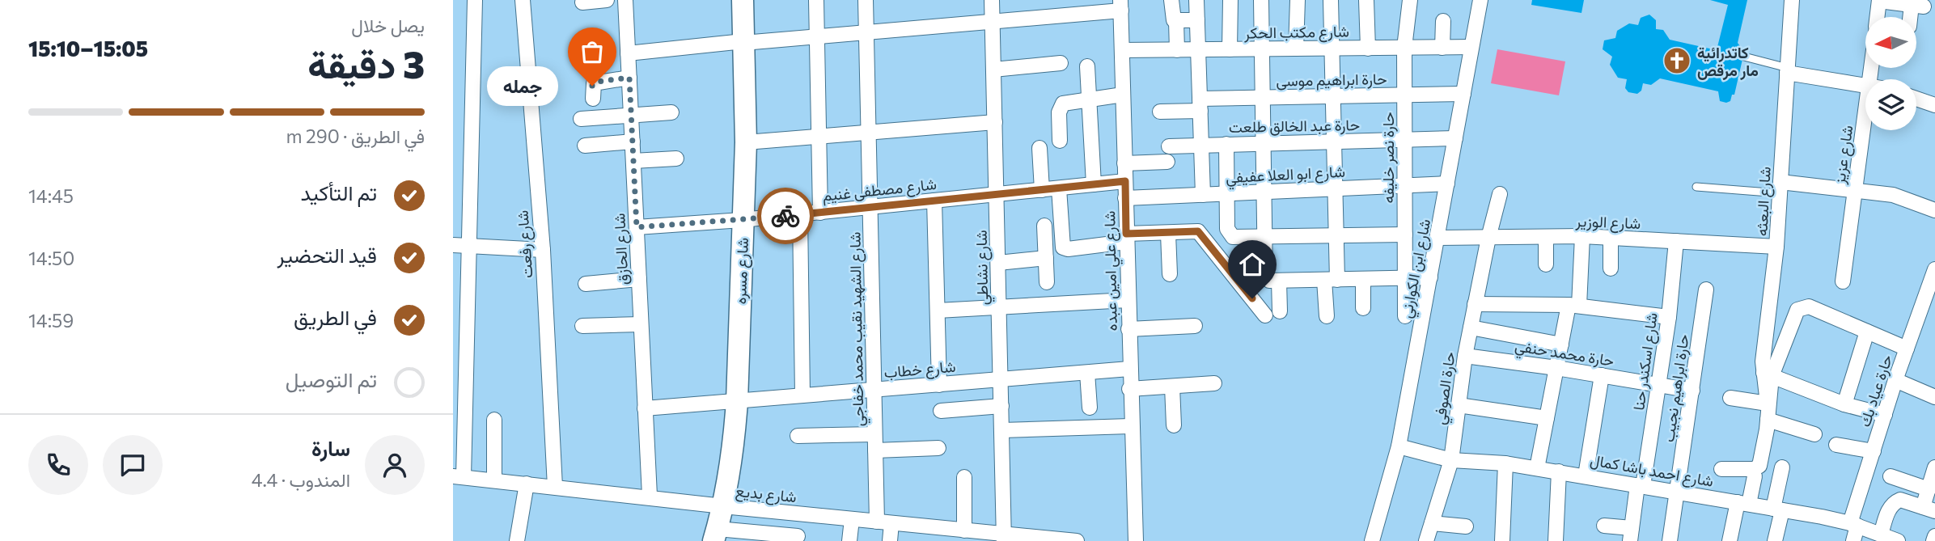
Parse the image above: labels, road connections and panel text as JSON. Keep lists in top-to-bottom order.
{
  "streets": {
    "street": [
      "شارع مكتب الحكر",
      "حارة ابراهيم موسى",
      "حارة عبد الخالق طلعت",
      "شارع عزيز",
      "حارة نصر خليفه",
      "شارع ابو العلا عفيفي",
      "شارع مصطفى غنيم",
      "شارع البعثه",
      "شارع الوزير",
      "شارع رفعت",
      "شارع الحازق",
      "شارع نشاطي",
      "شارع ابن الكوارني",
      "شارع مسره",
      "شارع علي امين عبده",
      "شارع الشهيد نقيب محمد خفاجي",
      "حارة محمد حنفي",
      "شارع اسكندر حنا",
      "شارع خطاب",
      "حارة الصوفي",
      "حارة ابراهيم نجيب",
      "حارة عياد بك",
      "شارع احمد باشا كمال",
      "شارع بديع"
    ]
  },
  "crossings": [
    ["شارع مكتب الحكر", "حارة نصر خليفه"],
    ["شارع مكتب الحكر", "شارع ابن الكوارني"],
    ["شارع مكتب الحكر", "شارع علي امين عبده"],
    ["حارة ابراهيم موسى", "حارة نصر خليفه"],
    ["حارة ابراهيم موسى", "شارع ابن الكوارني"],
    ["حارة عبد الخالق طلعت", "حارة نصر خليفه"],
    ["حارة عبد الخالق طلعت", "شارع ابن الكوارني"],
    ["حارة نصر خليفه", "شارع ابو العلا عفيفي"],
    ["شارع ابو العلا عفيفي", "شارع ابن الكوارني"],
    ["شارع ابو العلا عفيفي", "شارع علي امين عبده"],
    ["شارع مصطفى غنيم", "شارع الحازق"],
    ["شارع مصطفى غنيم", "شارع نشاطي"],
    ["شارع مصطفى غنيم", "شارع مسره"],
    ["شارع مصطفى غنيم", "شارع علي امين عبده"],
    ["شارع مصطفى غنيم", "شارع الشهيد نقيب محمد خفاجي"],
    ["شارع البعثه", "شارع الوزير"],
    ["شارع الوزير", "شارع ابن الكوارني"],
    ["شارع الوزير", "شارع اسكندر حنا"],
    ["شارع الوزير", "حارة الصوفي"],
    ["شارع رفعت", "شارع بديع"],
    ["شارع الحازق", "شارع خطاب"],
    ["شارع الحازق", "شارع بديع"],
    ["شارع نشاطي", "شارع خطاب"],
    ["شارع نشاطي", "شارع بديع"],
    ["شارع ابن الكوارني", "شارع احمد باشا كمال"],
    ["شارع مسره", "شارع خطاب"],
    ["شارع مسره", "شارع بديع"],
    ["شارع علي امين عبده", "شارع خطاب"],
    ["شارع الشهيد نقيب محمد خفاجي", "شارع خطاب"],
    ["شارع الشهيد نقيب محمد خفاجي", "شارع بديع"],
    ["حارة محمد حنفي", "شارع اسكندر حنا"],
    ["حارة محمد حنفي", "حارة الصوفي"],
    ["حارة محمد حنفي", "حارة ابراهيم نجيب"],
    ["شارع اسكندر حنا", "شارع احمد باشا كمال"],
    ["حارة الصوفي", "شارع احمد باشا كمال"],
    ["حارة ابراهيم نجيب", "شارع احمد باشا كمال"],
    ["حارة عياد بك", "شارع احمد باشا كمال"]
  ],
  "places": {
    "church": ["كاتدرائية مار مرقص"],
    "other": ["جمله"]
  },
  "north": "left",
  "page": {
    "heading": ["3 دقيقة", "يصل خلال", "15:05–15:10"],
    "panel": ["سارة", "المندوب · 4.4"],
    "bubble": "جمله",
    "bar": "في الطريق · 290 m",
    "list": [
      ["تم التأكيد", "14:45"],
      ["قيد التحضير", "14:50"],
      ["في الطريق", "14:59"],
      "تم التوصيل"
    ]
  }
}
